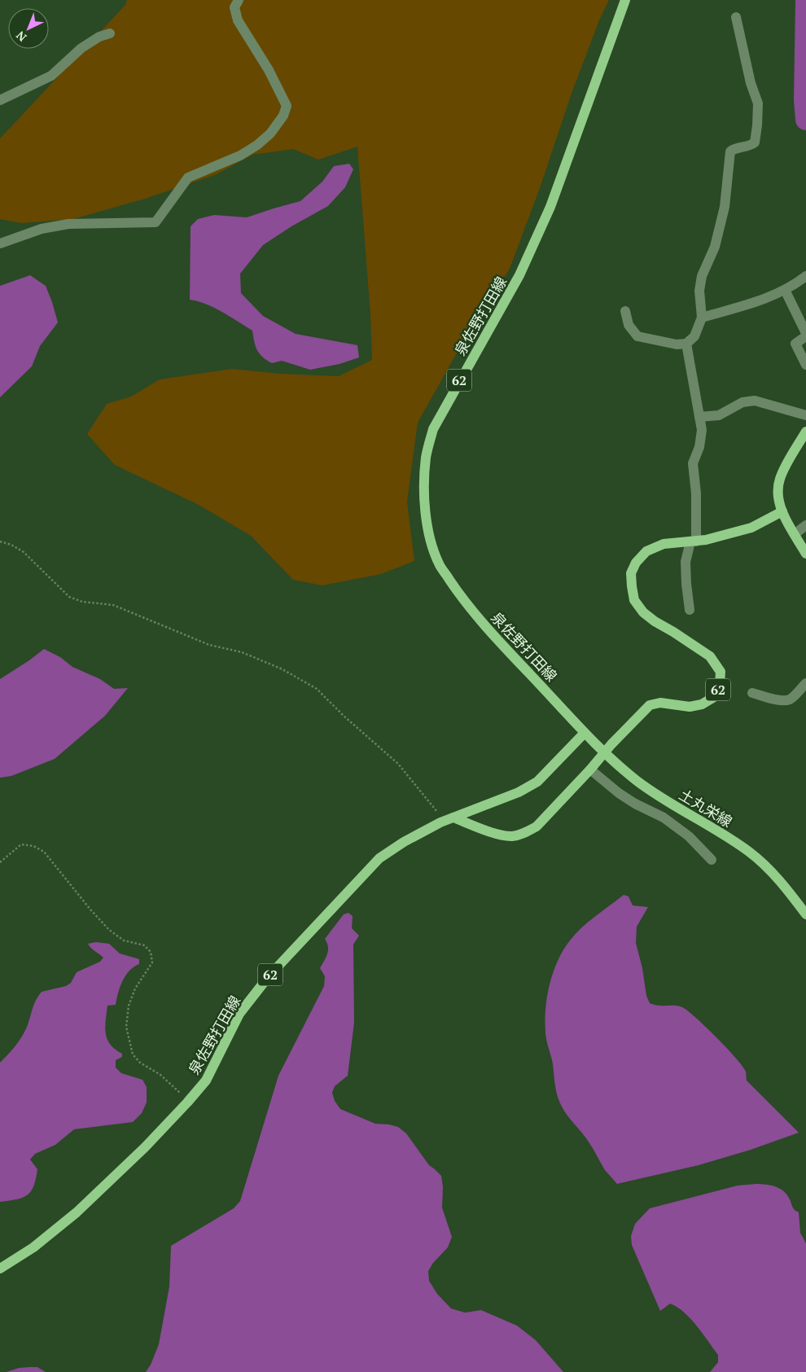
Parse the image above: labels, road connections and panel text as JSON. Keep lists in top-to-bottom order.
{
  "streets": {
    "main road": ["泉佐野打田線", "62", "土丸栄線"]
  },
  "crossings": [
    ["泉佐野打田線", "62"],
    ["泉佐野打田線", "土丸栄線"]
  ],
  "north": "bottom left"
}
